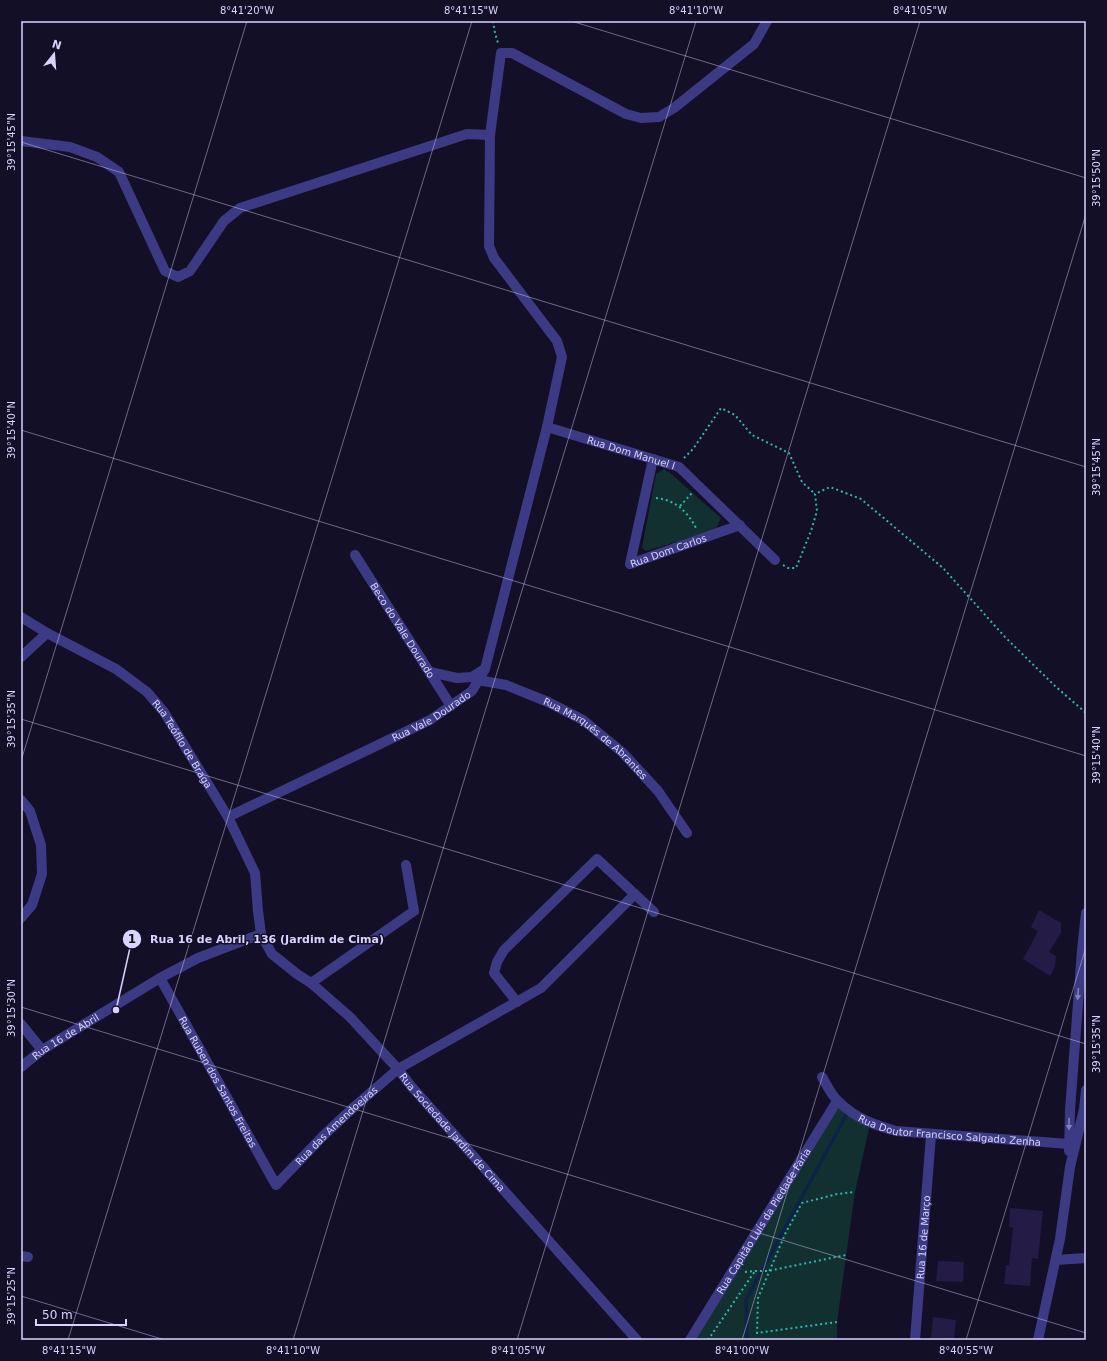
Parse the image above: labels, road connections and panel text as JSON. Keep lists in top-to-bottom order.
{
  "streets": {
    "street": [
      "Rua Dom Manuel I",
      "Rua Dom Carlos",
      "Beco do Vale Dourado",
      "Rua Vale Dourado",
      "Rua Marquês de Abrantes",
      "Rua Teófilo de Braga",
      "Rua 16 de Abril",
      "Rua Ruben dos Santos Freitas",
      "Rua das Amendoeiras",
      "Rua Doutor Francisco Salgado Zenha",
      "Rua Sociedade Jardim de Cima",
      "Rua Capitão Luís da Piedade Faria",
      "Rua 16 de Março"
    ]
  },
  "crossings": [
    ["Rua Dom Manuel I", "Rua Dom Carlos"],
    ["Rua Dom Manuel I", "Rua Vale Dourado"],
    ["Beco do Vale Dourado", "Rua Vale Dourado"],
    ["Rua Vale Dourado", "Rua Marquês de Abrantes"],
    ["Rua Vale Dourado", "Rua Teófilo de Braga"],
    ["Rua Teófilo de Braga", "Rua 16 de Abril"],
    ["Rua Teófilo de Braga", "Rua Sociedade Jardim de Cima"],
    ["Rua 16 de Abril", "Rua Ruben dos Santos Freitas"],
    ["Rua 16 de Abril", "Rua Sociedade Jardim de Cima"],
    ["Rua Ruben dos Santos Freitas", "Rua das Amendoeiras"],
    ["Rua das Amendoeiras", "Rua Sociedade Jardim de Cima"],
    ["Rua Doutor Francisco Salgado Zenha", "Rua Capitão Luís da Piedade Faria"],
    ["Rua Doutor Francisco Salgado Zenha", "Rua 16 de Março"]
  ],
  "places": ["Rua 16 de Abril, 136 (Jardim de Cima)"],
  "scale_bar": "50 m",
  "north": "top",
  "coordinates": [
    "8°41'20\"W",
    "8°41'15\"W",
    "8°41'10\"W",
    "8°41'05\"W",
    "39°15'45\"N",
    "39°15'50\"N",
    "39°15'40\"N",
    "39°15'35\"N",
    "39°15'30\"N",
    "39°15'25\"N",
    "8°41'00\"W",
    "8°40'55\"W"
  ]
}
